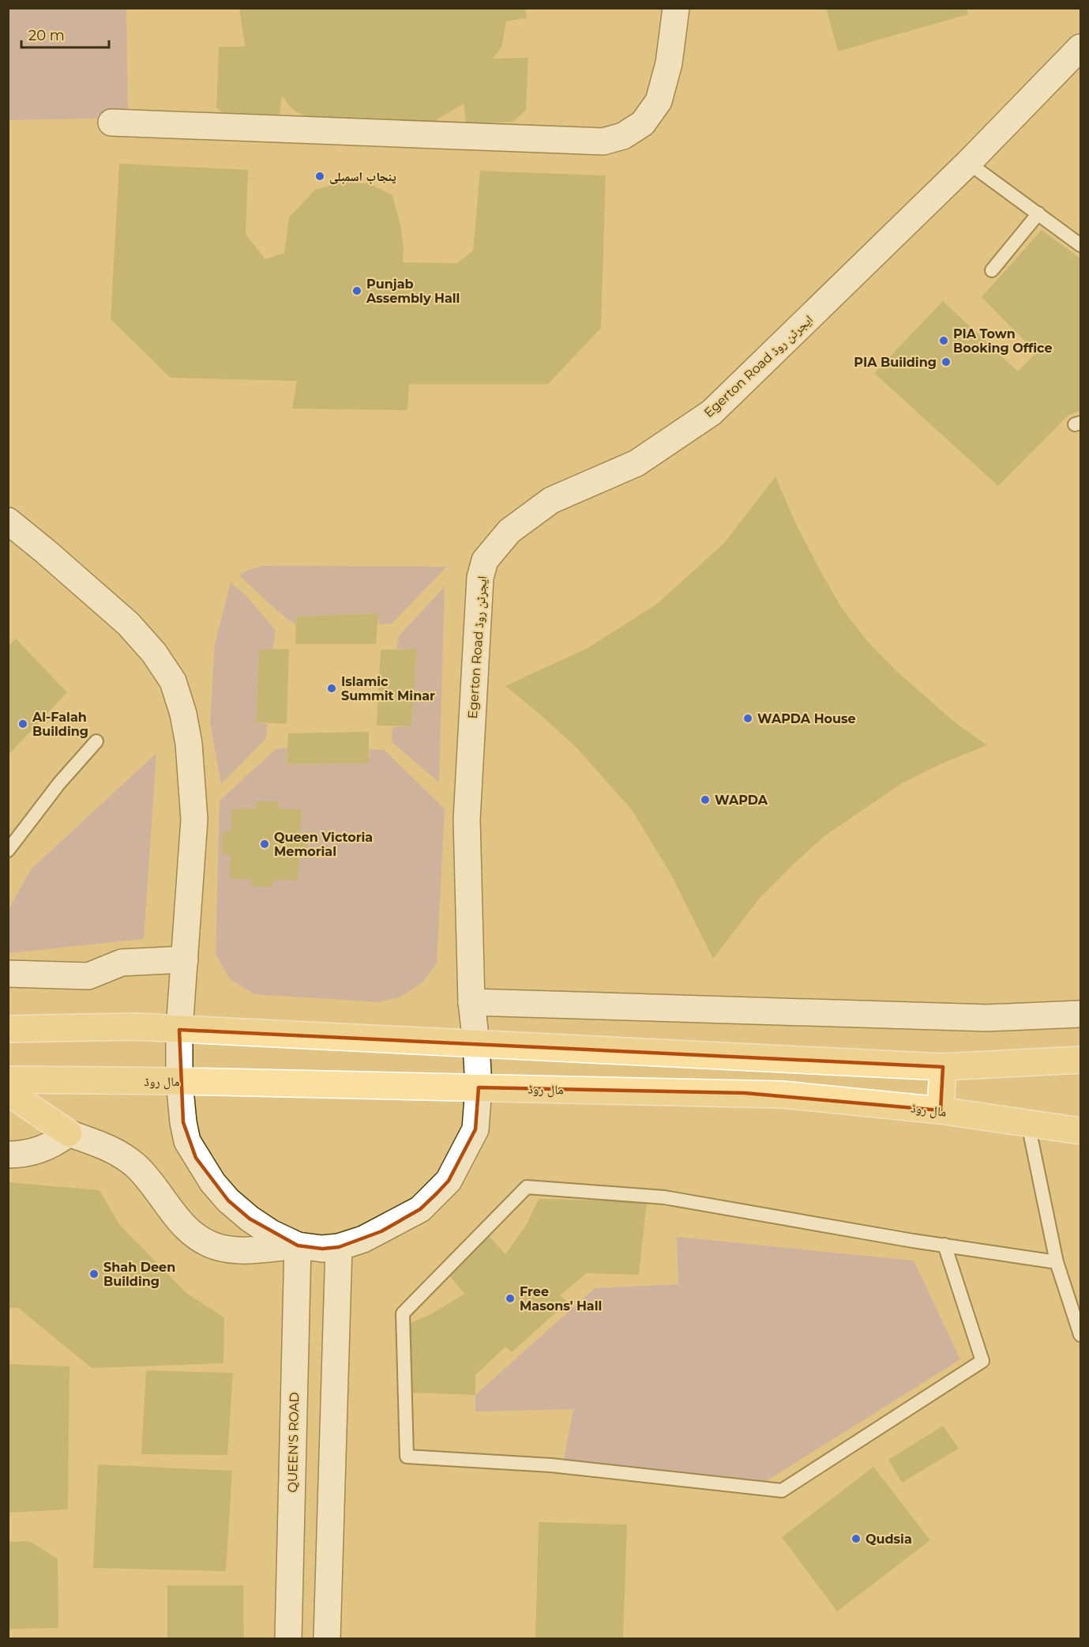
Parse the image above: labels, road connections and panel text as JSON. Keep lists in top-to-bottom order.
{
  "streets": {
    "main road": ["مال روڈ"],
    "street": ["Egerton Road ایجرٹن روڈ", "QUEEN'S ROAD"]
  },
  "crossings": [
    ["Egerton Road ایجرٹن روڈ", "مال روڈ"],
    ["Egerton Road ایجرٹن روڈ", "QUEEN'S ROAD"]
  ],
  "places": [
    "پنجاب اسمبلی",
    "Punjab Assembly Hall",
    "PIA Town Booking Office",
    "PIA Building",
    "Islamic Summit Minar",
    "WAPDA House",
    "Al-Falah Building",
    "WAPDA",
    "Queen Victoria Memorial",
    "Shah Deen Building",
    "Free Masons' Hall",
    "Qudsia"
  ],
  "scale_bar": "20 m"
}
